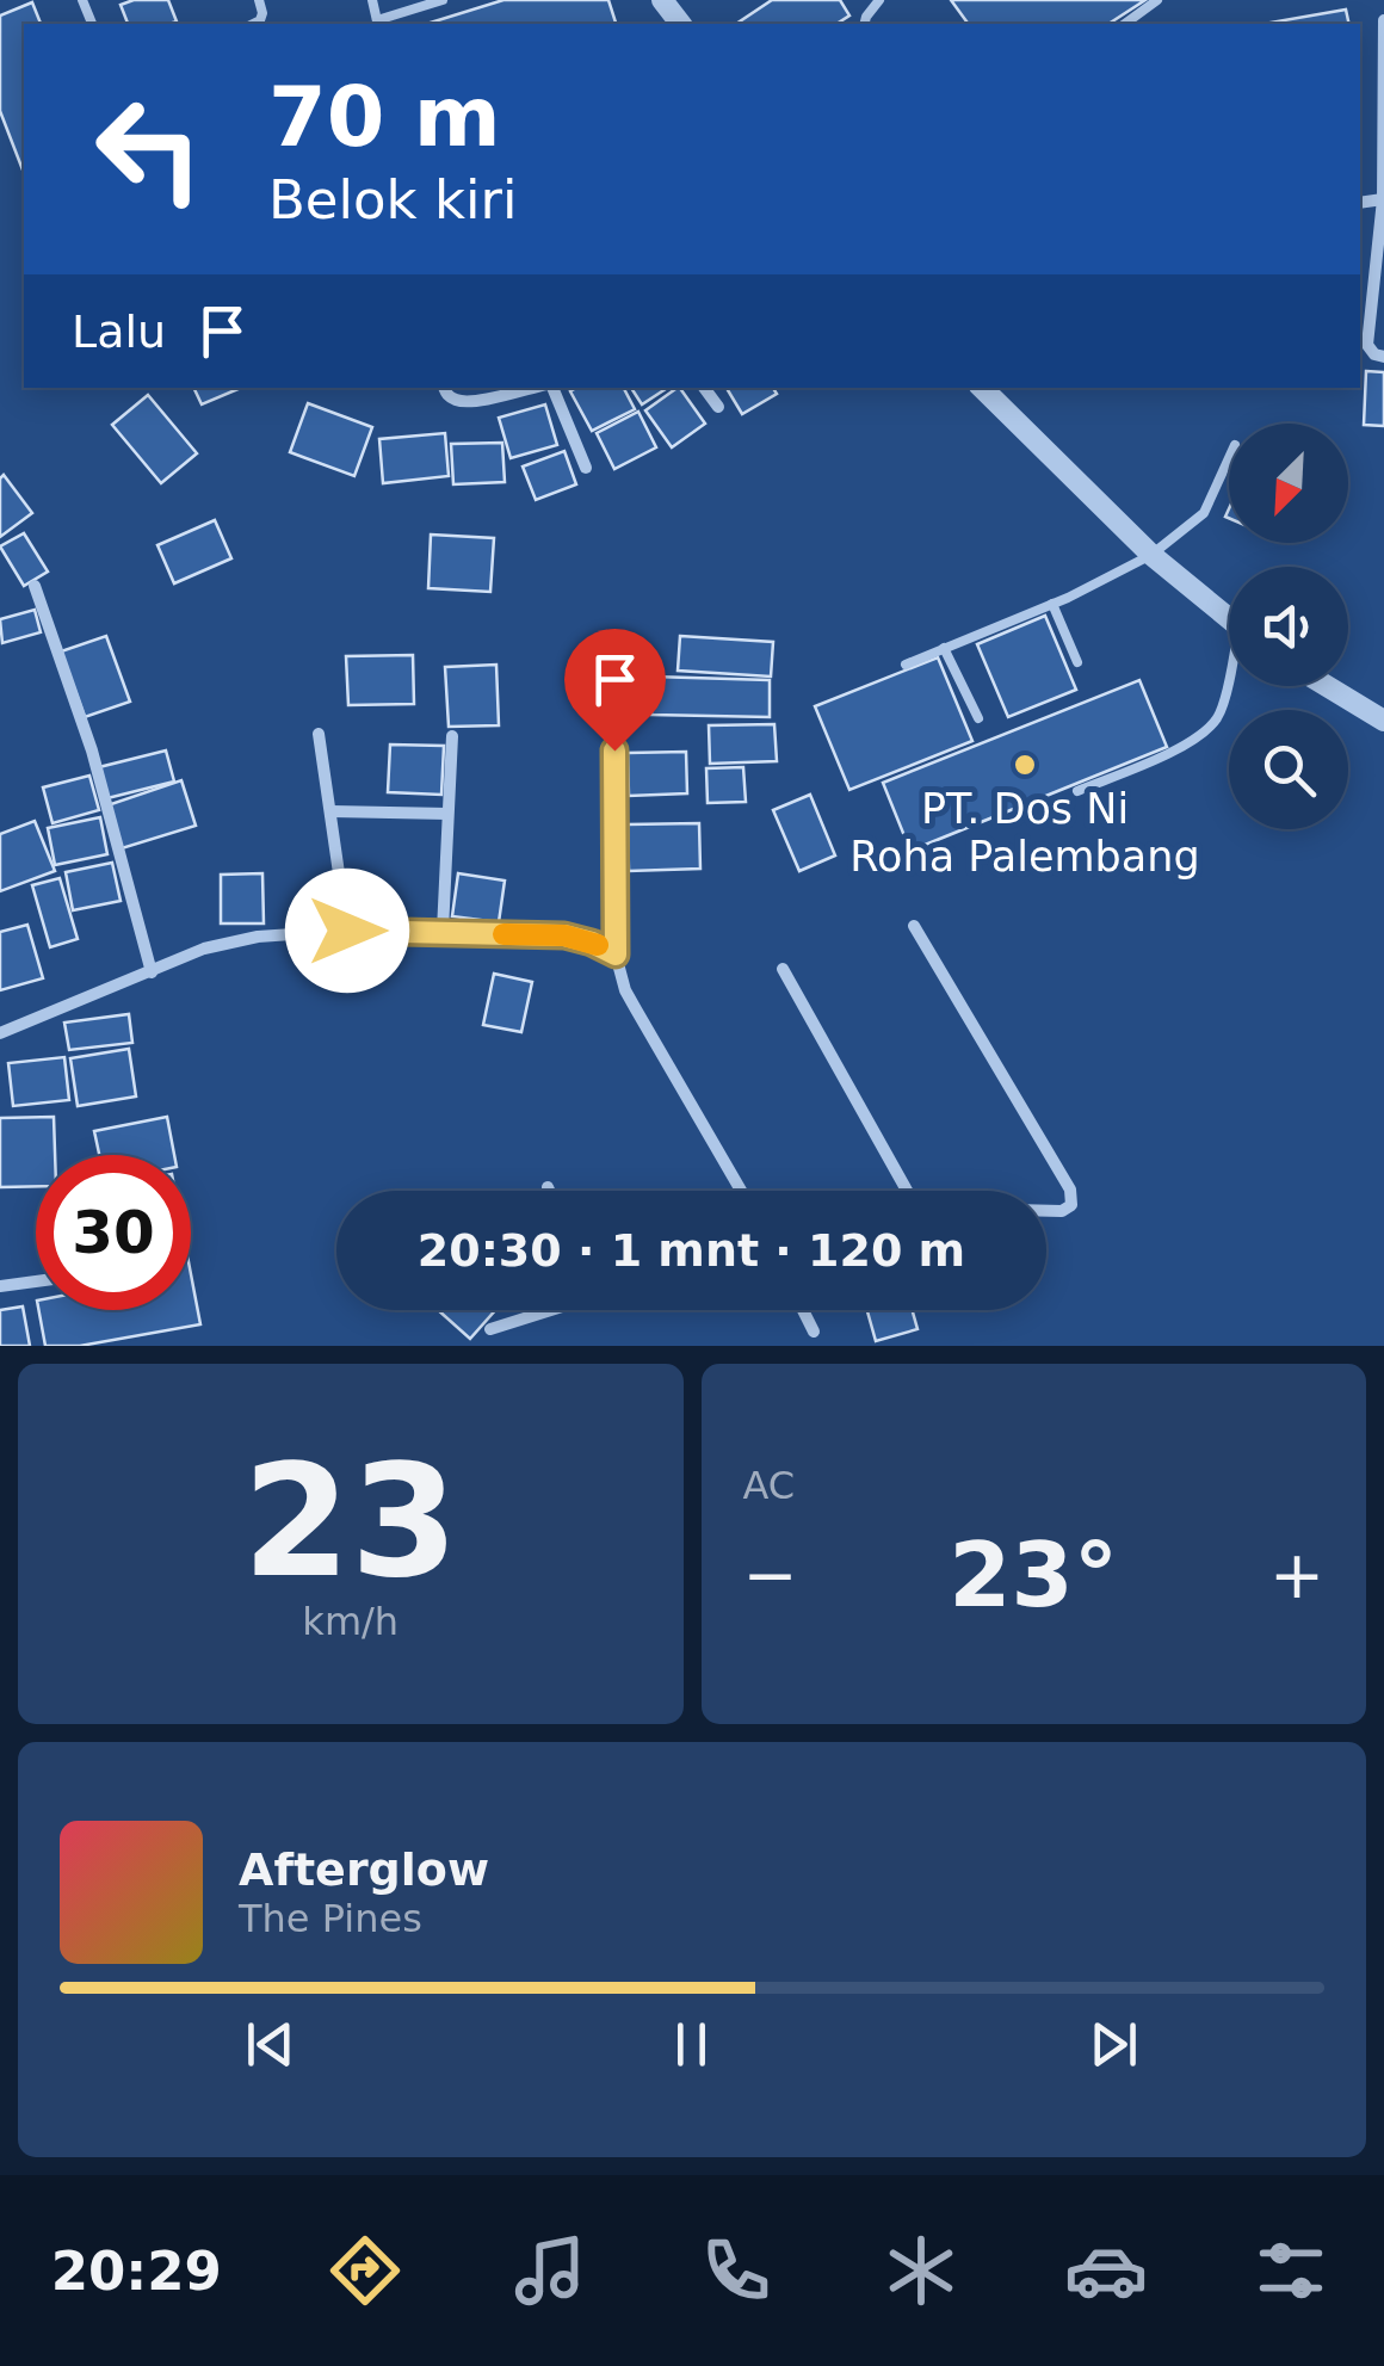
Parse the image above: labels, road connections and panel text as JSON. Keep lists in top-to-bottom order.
{
  "places": ["PT. Dos Ni Roha Palembang"],
  "north": "bottom left",
  "page": {
    "turn": ["70 m", "Belok kiri"],
    "then": "Lalu",
    "limit": "30",
    "trip": "20:30 · 1 mnt · 120 m",
    "tile": [
      ["23", "km/h"],
      "AC"
    ],
    "heat": ["−", "23°", "+"],
    "song": ["Afterglow", "The Pines"],
    "tabs": "20:29"
  }
}
